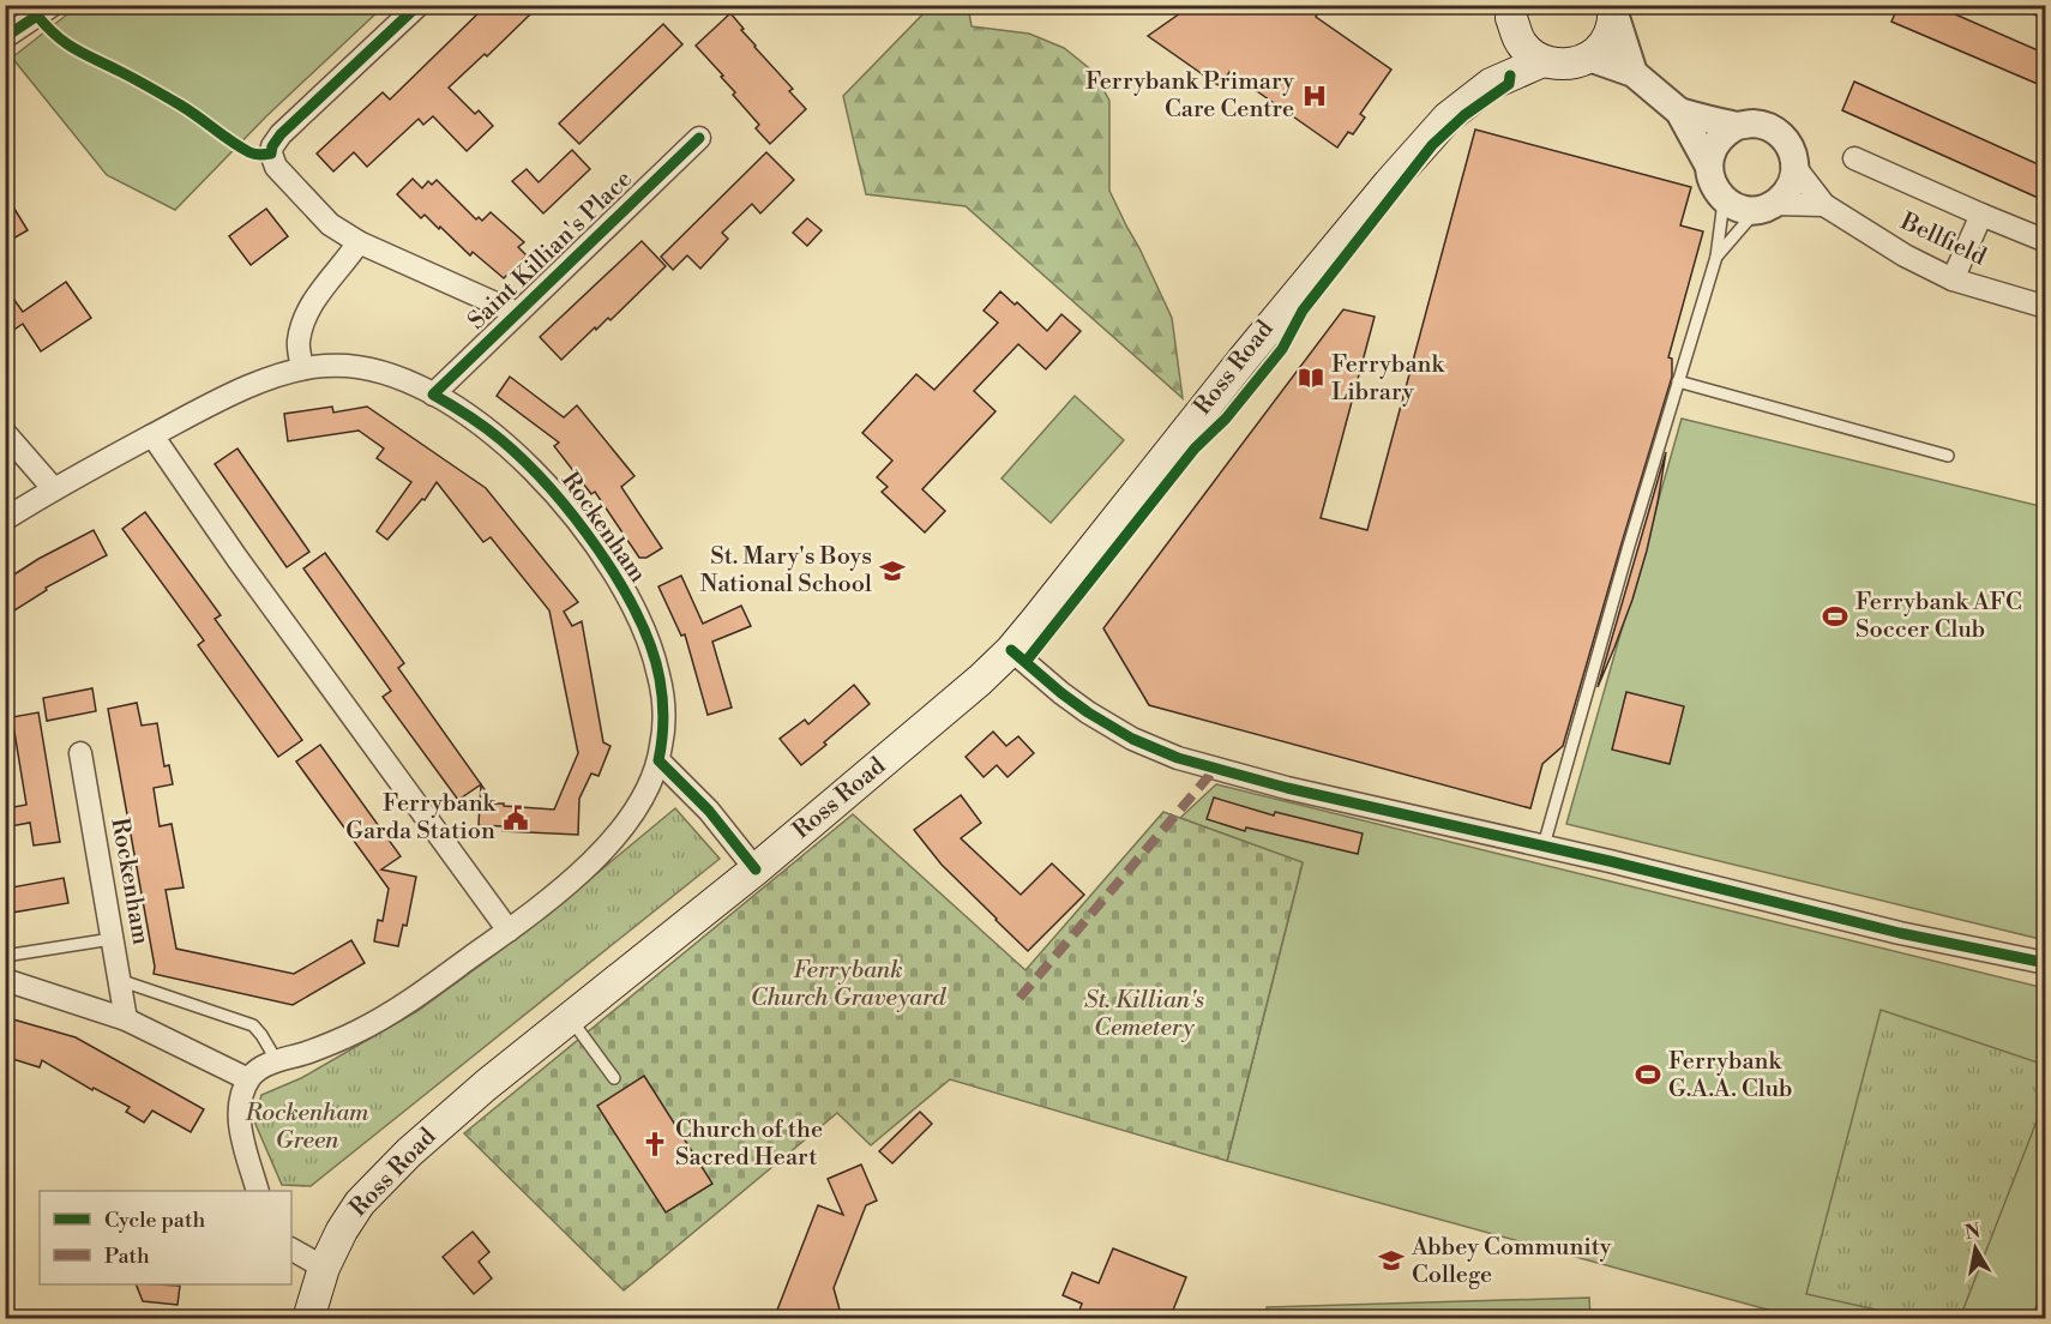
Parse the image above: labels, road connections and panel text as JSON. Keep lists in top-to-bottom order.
{
  "streets": {
    "main road": ["Ross Road"],
    "street": ["Bellfield", "Saint Killian's Place", "Rockenham"]
  },
  "crossings": [
    ["Saint Killian's Place", "Rockenham"]
  ],
  "parks": ["Ferrybank Church Graveyard", "St. Killian's Cemetery", "Rockenham Green"],
  "places": {
    "hospital": ["Ferrybank Primary Care Centre"],
    "library": ["Ferrybank Library"],
    "school or university": ["St. Mary's Boys National School", "Abbey Community College"],
    "sports": ["Ferrybank AFC Soccer Club", "Ferrybank G.A.A. Club"],
    "public building": ["Ferrybank Garda Station"],
    "church": ["Church of the Sacred Heart"]
  },
  "legend": ["Cycle path", "Path"],
  "north": "top"
}
